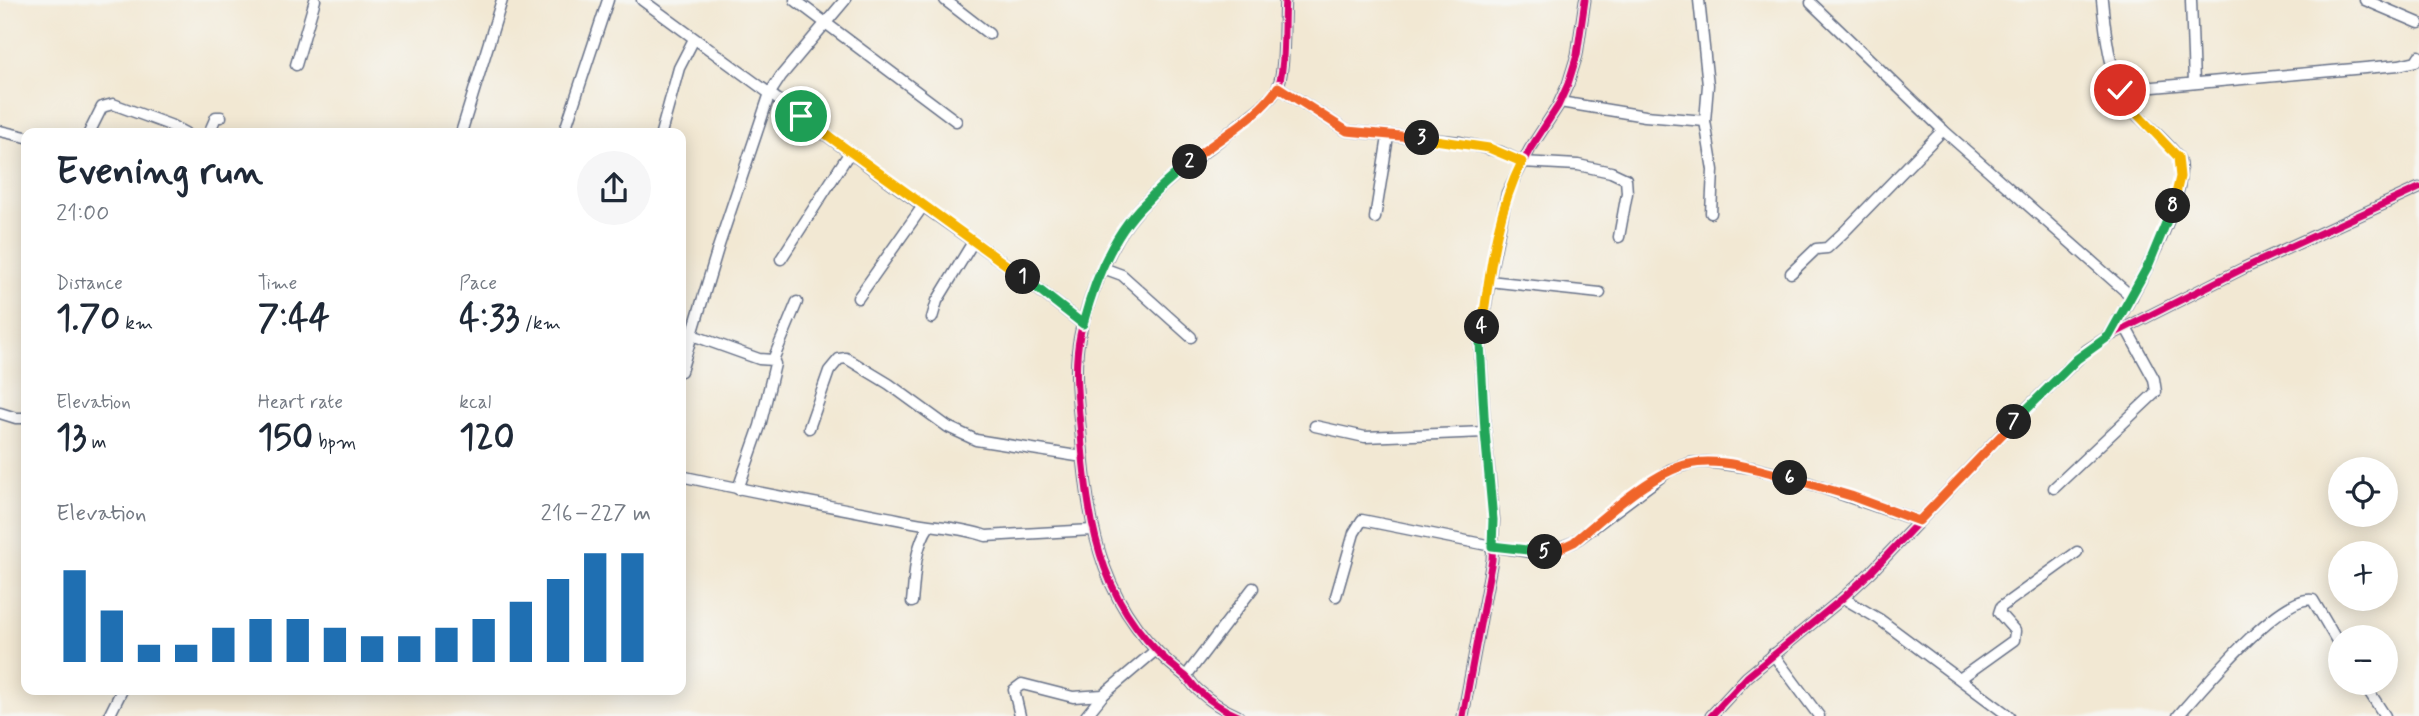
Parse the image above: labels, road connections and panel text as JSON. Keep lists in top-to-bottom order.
{
  "page": {
    "pins": [
      "3",
      "2",
      "8",
      "1",
      "4",
      "7",
      "6",
      "5"
    ],
    "heading": ["Evening run", "21:00"],
    "stats": [
      ["Distance", "1.70 km"],
      ["Time", "7:44"],
      ["Pace", "4:33 /km"],
      ["Elevation", "13 m"],
      ["Heart rate", "150 bpm"],
      ["kcal", "120"]
    ],
    "map_buttons": ["+", "−"],
    "chart": ["Elevation", "216–227 m"]
  }
}
